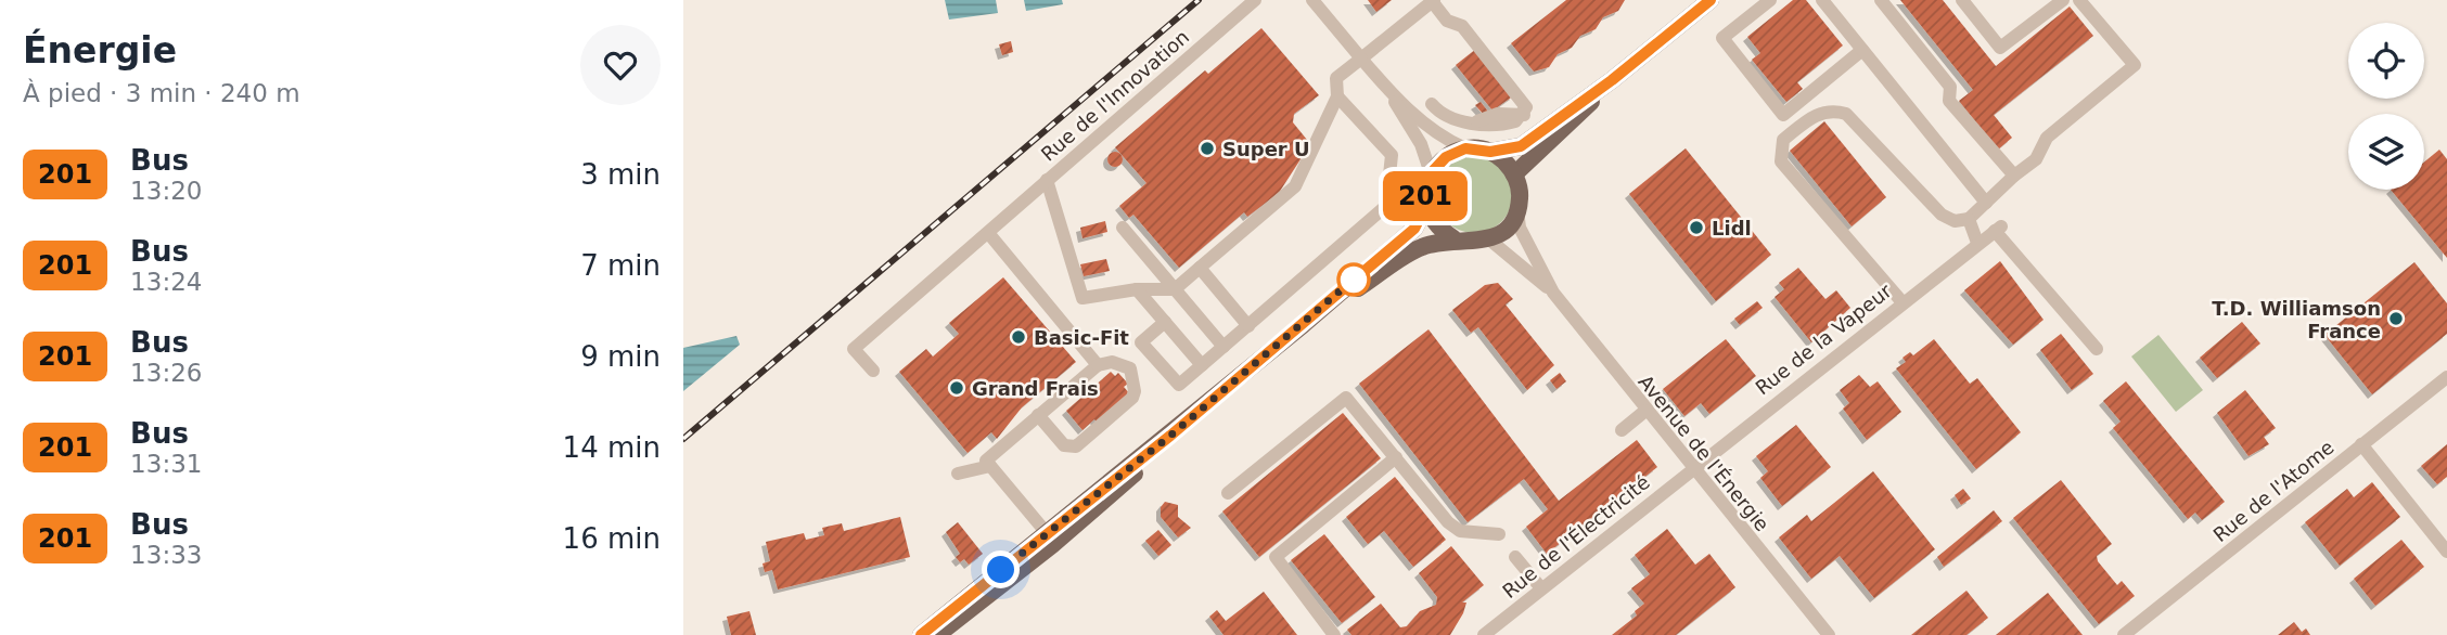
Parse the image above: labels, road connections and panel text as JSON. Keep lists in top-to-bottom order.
{
  "streets": {
    "street": [
      "Rue de l'Innovation",
      "Rue de la Vapeur",
      "Avenue de l'Énergie",
      "Rue de l'Atome",
      "Rue de l'Électricité"
    ]
  },
  "crossings": [
    ["Rue de la Vapeur", "Avenue de l'Énergie"],
    ["Rue de la Vapeur", "Rue de l'Électricité"],
    ["Avenue de l'Énergie", "Rue de l'Électricité"]
  ],
  "places": [
    "Super U",
    "Lidl",
    "T.D. Williamson France",
    "Basic-Fit",
    "Grand Frais"
  ],
  "lines": ["bus line 201"],
  "page": {
    "heading": ["Énergie", "À pied · 3 min · 240 m"],
    "on_map": "201",
    "list": [
      {
        "mark": "201",
        "name": "Bus",
        "note": "13:20",
        "value": "3 min"
      },
      {
        "mark": "201",
        "name": "Bus",
        "note": "13:24",
        "value": "7 min"
      },
      {
        "mark": "201",
        "name": "Bus",
        "note": "13:26",
        "value": "9 min"
      },
      {
        "mark": "201",
        "name": "Bus",
        "note": "13:31",
        "value": "14 min"
      },
      {
        "mark": "201",
        "name": "Bus",
        "note": "13:33",
        "value": "16 min"
      }
    ]
  }
}
